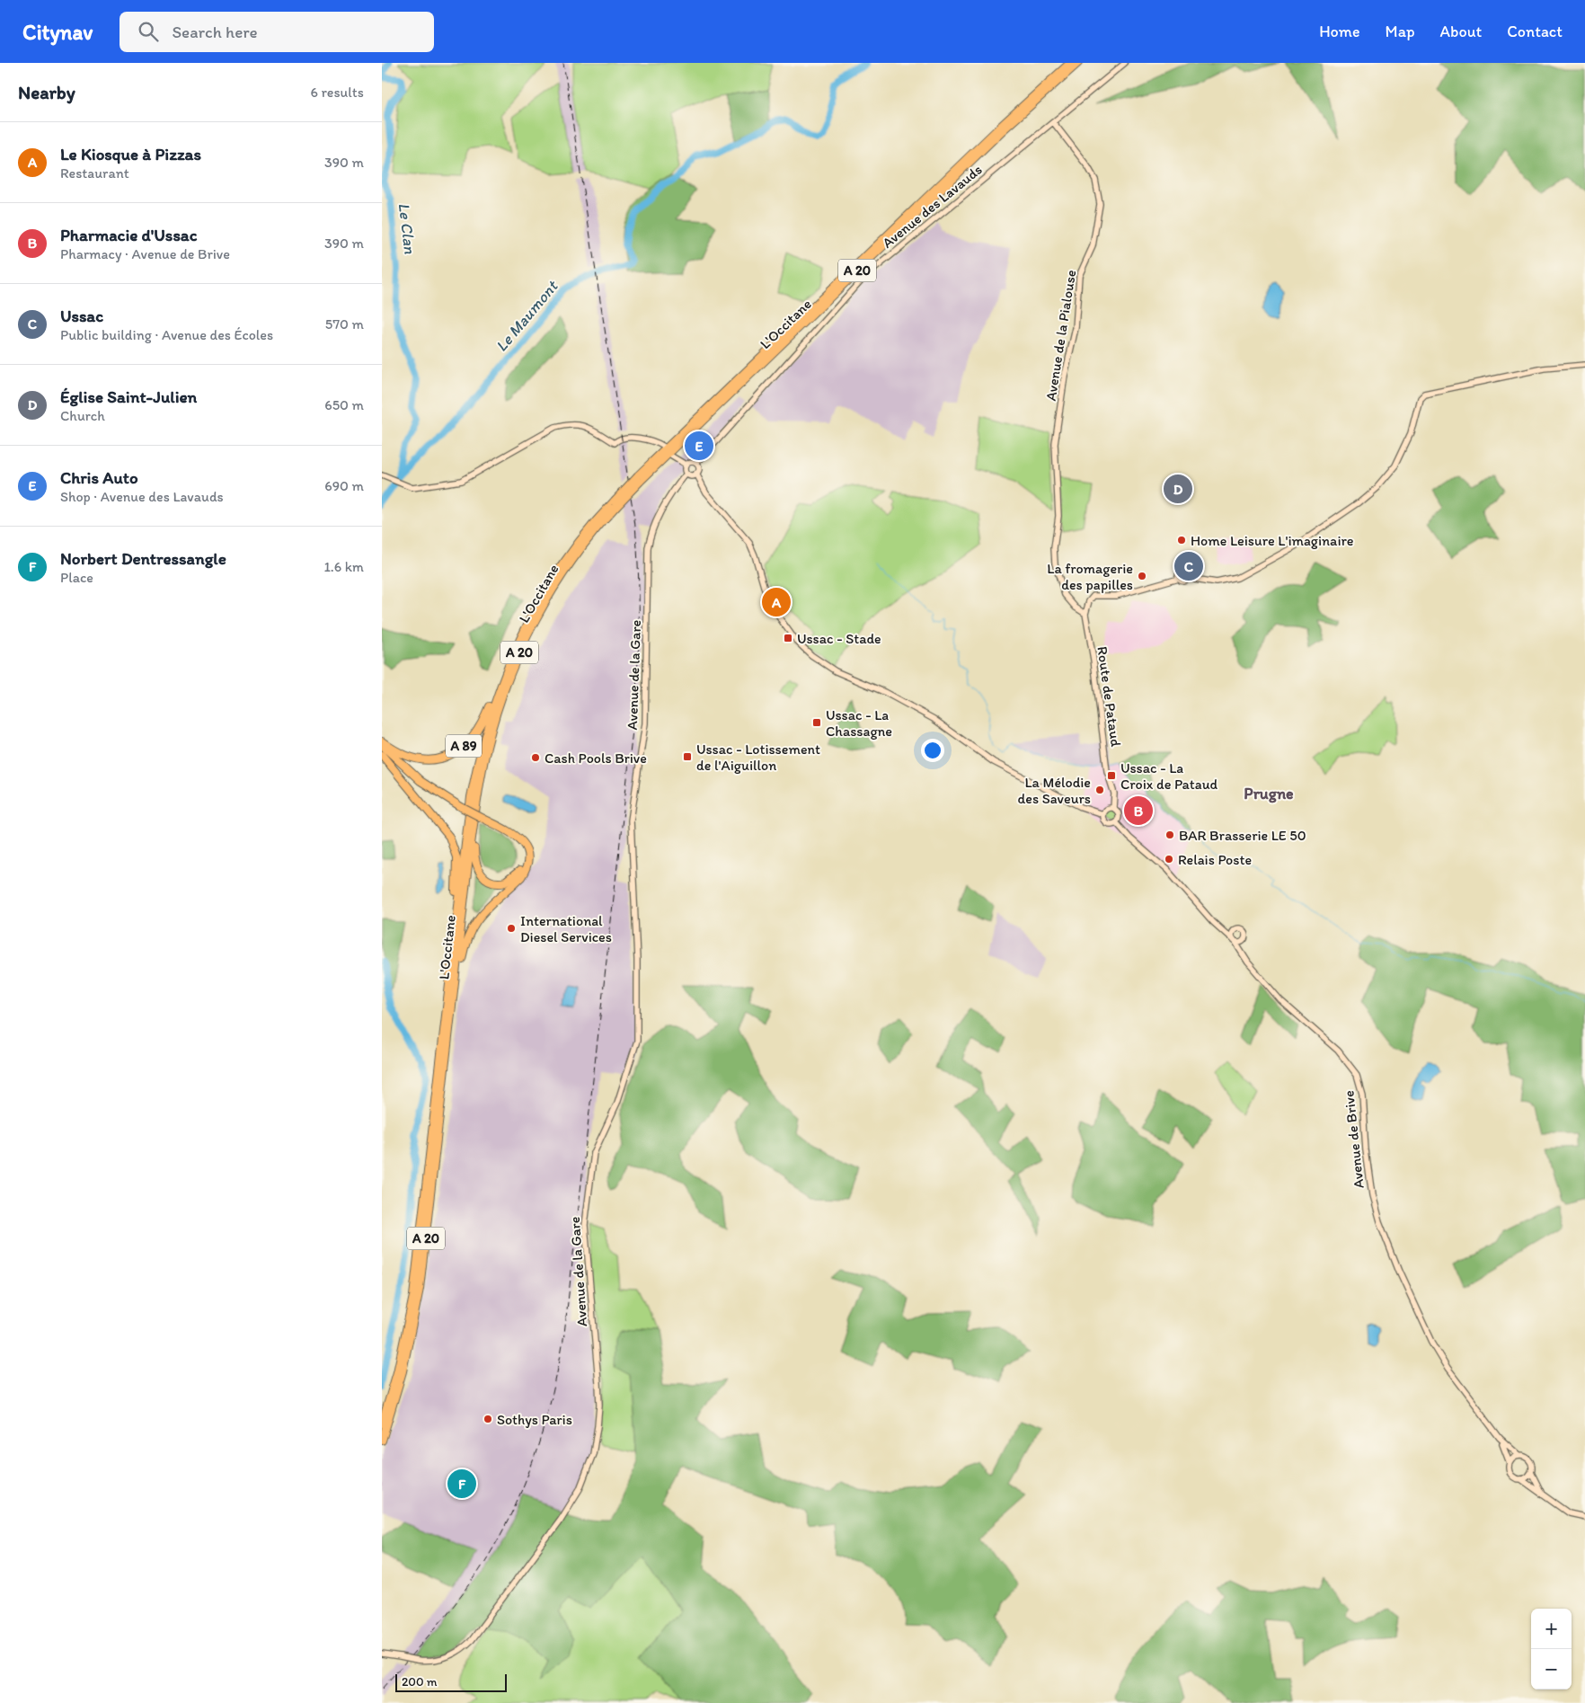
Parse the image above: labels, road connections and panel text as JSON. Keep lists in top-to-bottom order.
{
  "streets": {
    "highway": ["A 20", "L'Occitane", "A 89"],
    "street": [
      "Avenue des Lavauds",
      "Avenue de la Pialouse",
      "Avenue de la Gare",
      "Route de Pataud",
      "Avenue de Brive"
    ]
  },
  "crossings": [
    ["Avenue des Lavauds", "Avenue de la Pialouse"],
    ["Avenue des Lavauds", "Avenue de la Gare"],
    ["L'Occitane", "A 89"],
    ["Avenue de la Pialouse", "Route de Pataud"],
    ["Route de Pataud", "Avenue de Brive"]
  ],
  "districts": ["Prugne"],
  "water": ["Le Clan", "Le Maumont"],
  "places": {
    "other": [
      "Home Leisure L'imaginaire",
      "La fromagerie des papilles",
      "Cash Pools Brive",
      "La Mélodie des Saveurs",
      "BAR Brasserie LE 50",
      "Relais Poste",
      "International Diesel Services",
      "Sothys Paris"
    ],
    "transit": [
      "Ussac - Stade",
      "Ussac - La Chassagne",
      "Ussac - Lotissement de l'Aiguillon",
      "Ussac - La Croix de Pataud"
    ]
  },
  "scale_bar": "200 m",
  "page": {
    "header": "Citynav",
    "search": "Search here",
    "nav": [
      "Home",
      "Map",
      "About",
      "Contact"
    ],
    "heading": ["Nearby", "6 results"],
    "list": [
      {
        "mark": "A",
        "name": "Le Kiosque à Pizzas",
        "note": "Restaurant",
        "value": "390 m"
      },
      {
        "mark": "B",
        "name": "Pharmacie d'Ussac",
        "note": "Pharmacy · Avenue de Brive",
        "value": "390 m"
      },
      {
        "mark": "C",
        "name": "Ussac",
        "note": "Public building · Avenue des Écoles",
        "value": "570 m"
      },
      {
        "mark": "D",
        "name": "Église Saint-Julien",
        "note": "Church",
        "value": "650 m"
      },
      {
        "mark": "E",
        "name": "Chris Auto",
        "note": "Shop · Avenue des Lavauds",
        "value": "690 m"
      },
      {
        "mark": "F",
        "name": "Norbert Dentressangle",
        "note": "Place",
        "value": "1.6 km"
      }
    ],
    "pins": [
      "E",
      "D",
      "C",
      "A",
      "B",
      "F"
    ],
    "map_buttons": ["+", "−"],
    "scale": "200 m"
  }
}
